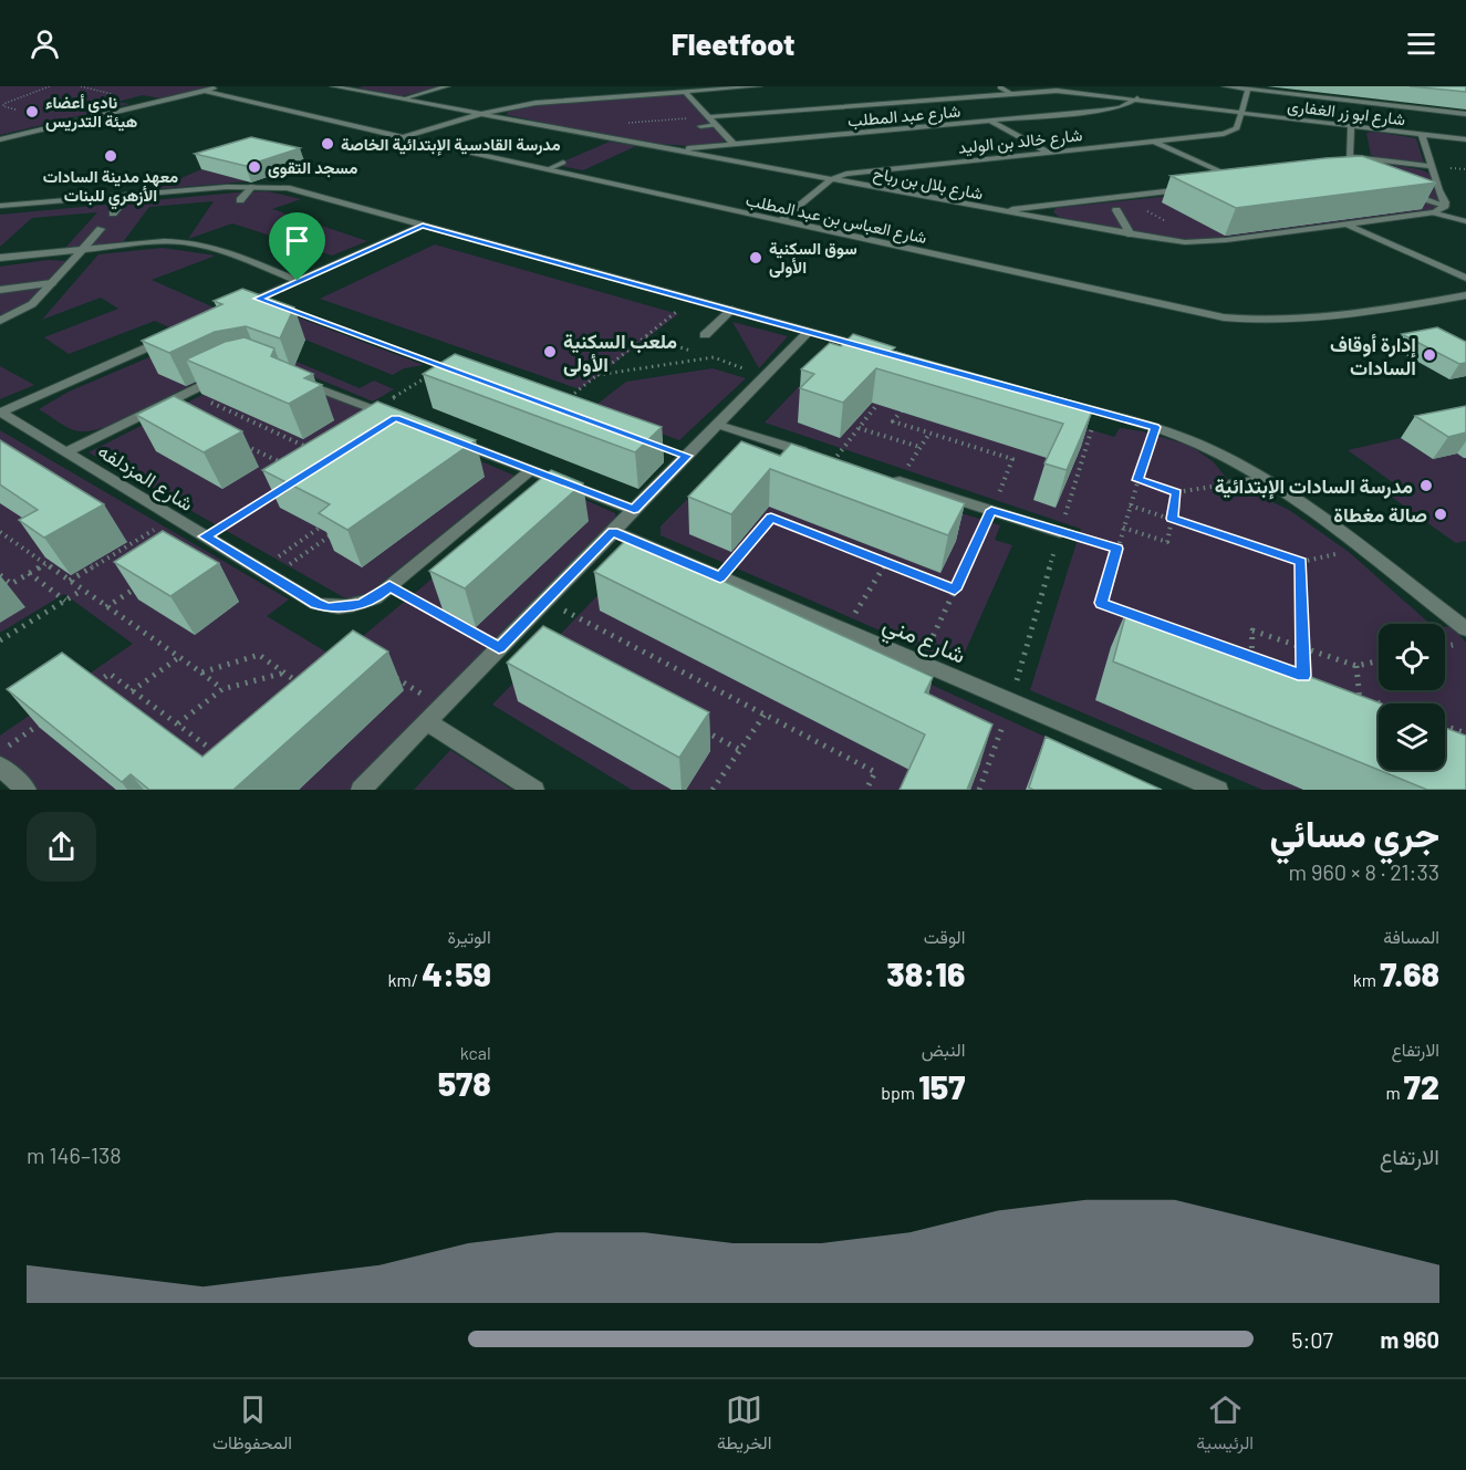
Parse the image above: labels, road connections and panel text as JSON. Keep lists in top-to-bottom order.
{
  "streets": {
    "street": [
      "شارع ابو زر الغفارى",
      "شارع عبد المطلب",
      "شارع خالد بن الوليد",
      "شارع بلال بن رباح",
      "شارع العباس بن عبد المطلب",
      "شارع المزدلفه",
      "شارع مني"
    ]
  },
  "crossings": [
    ["شارع ابو زر الغفارى", "شارع عبد المطلب"],
    ["شارع ابو زر الغفارى", "شارع خالد بن الوليد"],
    ["شارع عبد المطلب", "شارع بلال بن رباح"],
    ["شارع خالد بن الوليد", "شارع بلال بن رباح"],
    ["شارع خالد بن الوليد", "شارع العباس بن عبد المطلب"]
  ],
  "places": [
    "نادي أعضاء هيئة التدريس",
    "مدرسة القادسية الإبتدائية الخاصة",
    "معهد مدينة السادات الأزهري للبنات",
    "مسجد التقوى",
    "سوق السكنية الأولى",
    "ملعب السكنية الأولى",
    "إدارة أوقاف السادات",
    "مدرسة السادات الإبتدائية",
    "صالة مغطاة"
  ],
  "page": {
    "header": "Fleetfoot",
    "heading": ["جري مسائي", "21:33 · 8 × 960 m"],
    "stats": [
      ["المسافة", "7.68 km"],
      ["الوقت", "38:16"],
      ["الوتيرة", "4:59 /km"],
      ["الارتفاع", "72 m"],
      ["النبض", "157 bpm"],
      ["kcal", "578"]
    ],
    "chart": ["الارتفاع", "138–146 m"],
    "list": [
      {
        "name": "960 m",
        "note": "5:07"
      }
    ],
    "tabs": ["الرئيسية", "الخريطة", "المحفوظات"]
  }
}
